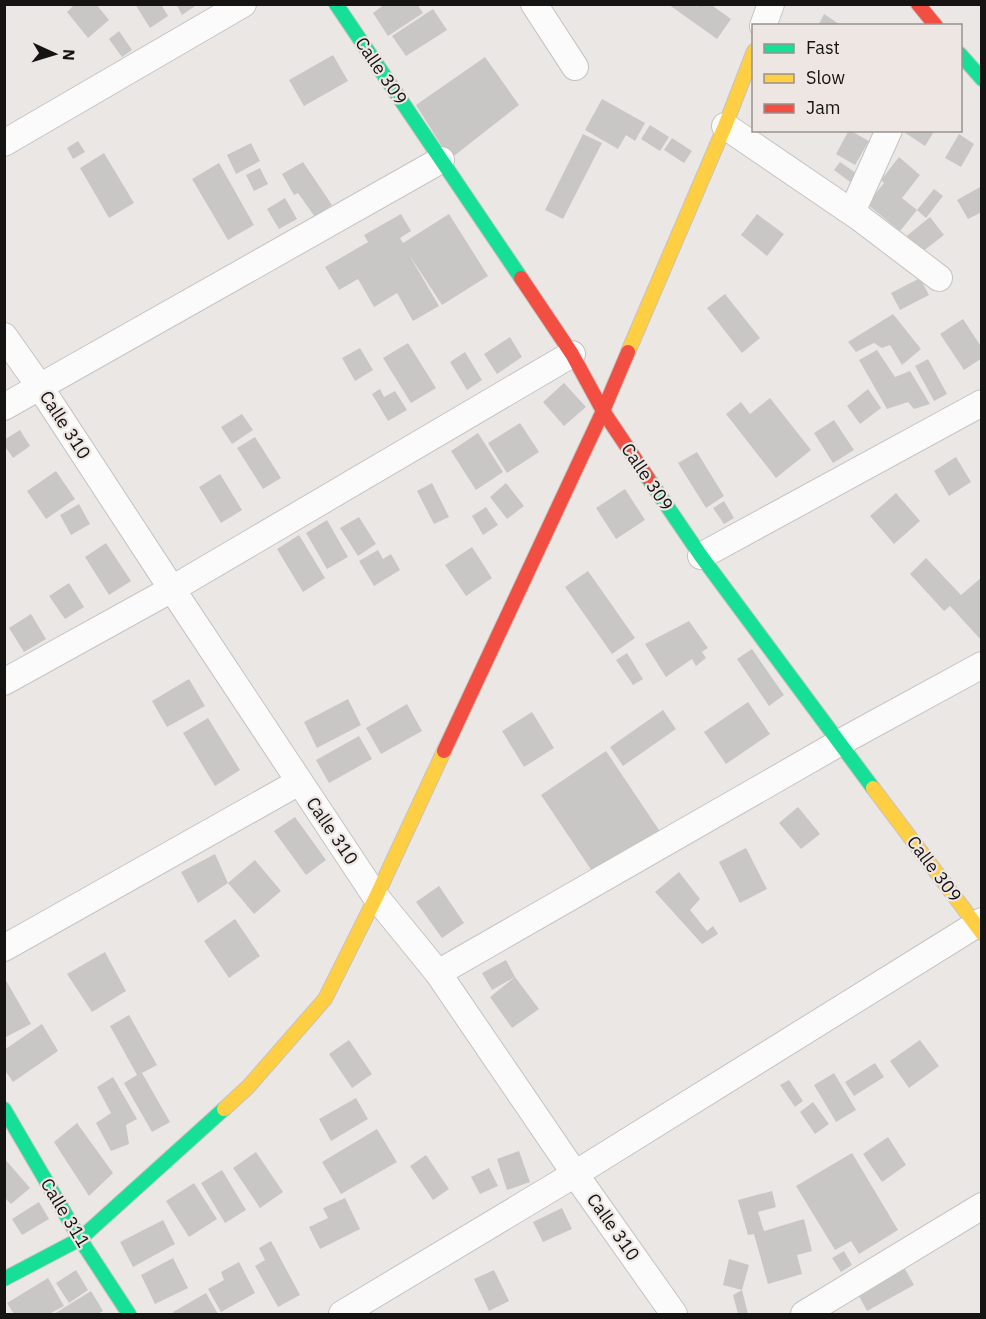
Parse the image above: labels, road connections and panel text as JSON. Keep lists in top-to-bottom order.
{
  "streets": {
    "street": ["Calle 309", "Calle 310", "Calle 311"]
  },
  "legend": ["Fast", "Slow", "Jam"],
  "north": "right"
}
